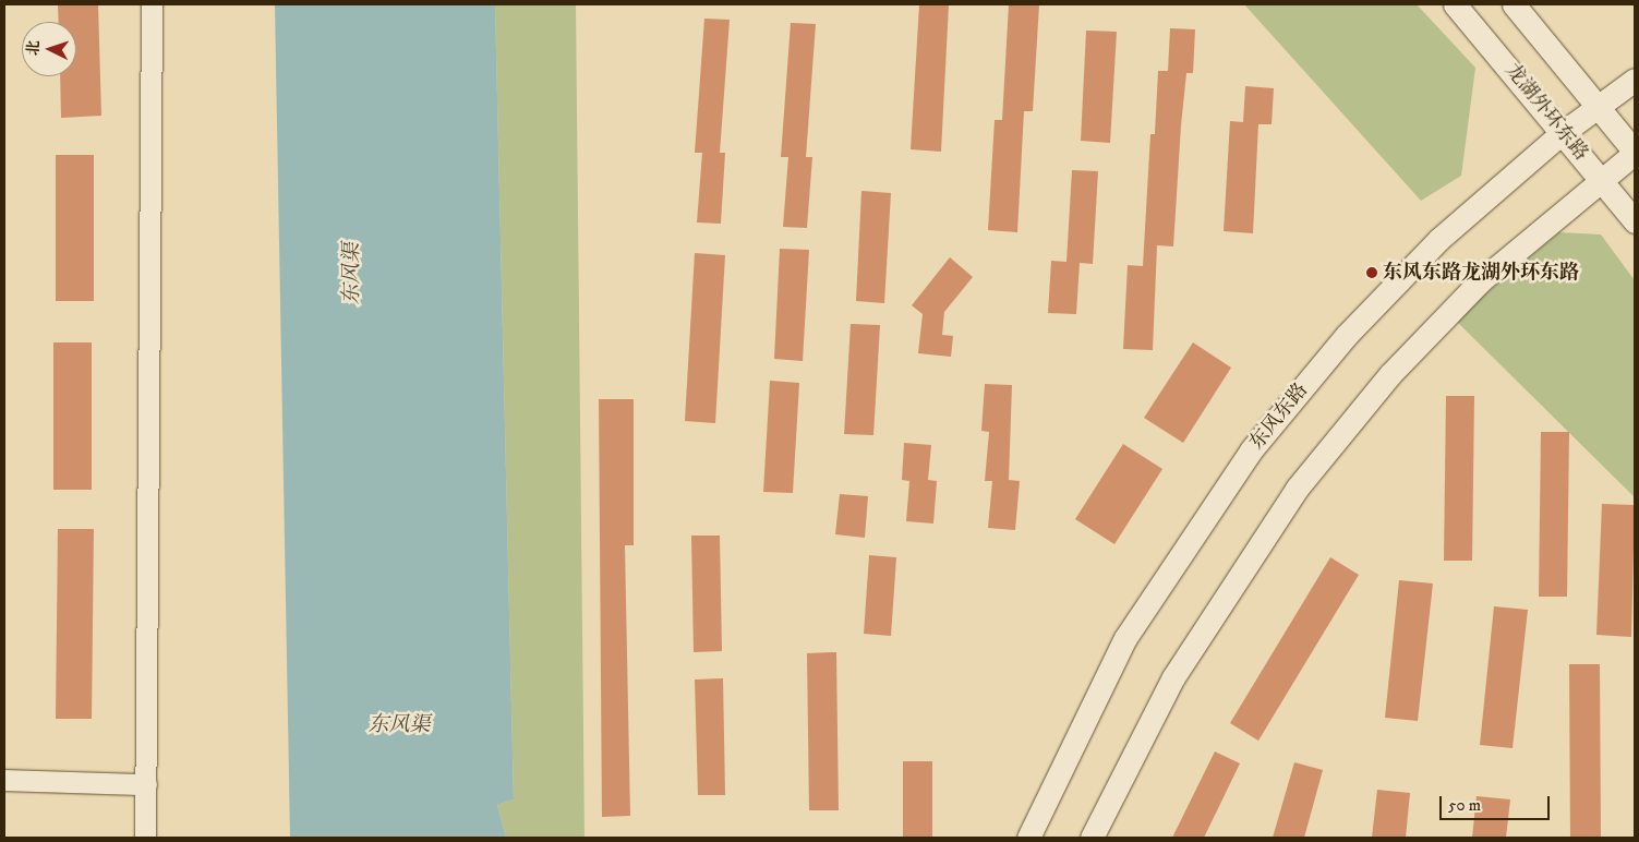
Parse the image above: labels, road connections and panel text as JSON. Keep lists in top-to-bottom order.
{
  "streets": {
    "main road": ["龙湖外环东路", "东风东路"]
  },
  "crossings": [
    ["龙湖外环东路", "东风东路"]
  ],
  "water": ["东风渠"],
  "places": ["东风东路龙湖外环东路"],
  "scale_bar": "50 m",
  "north": "left"
}
